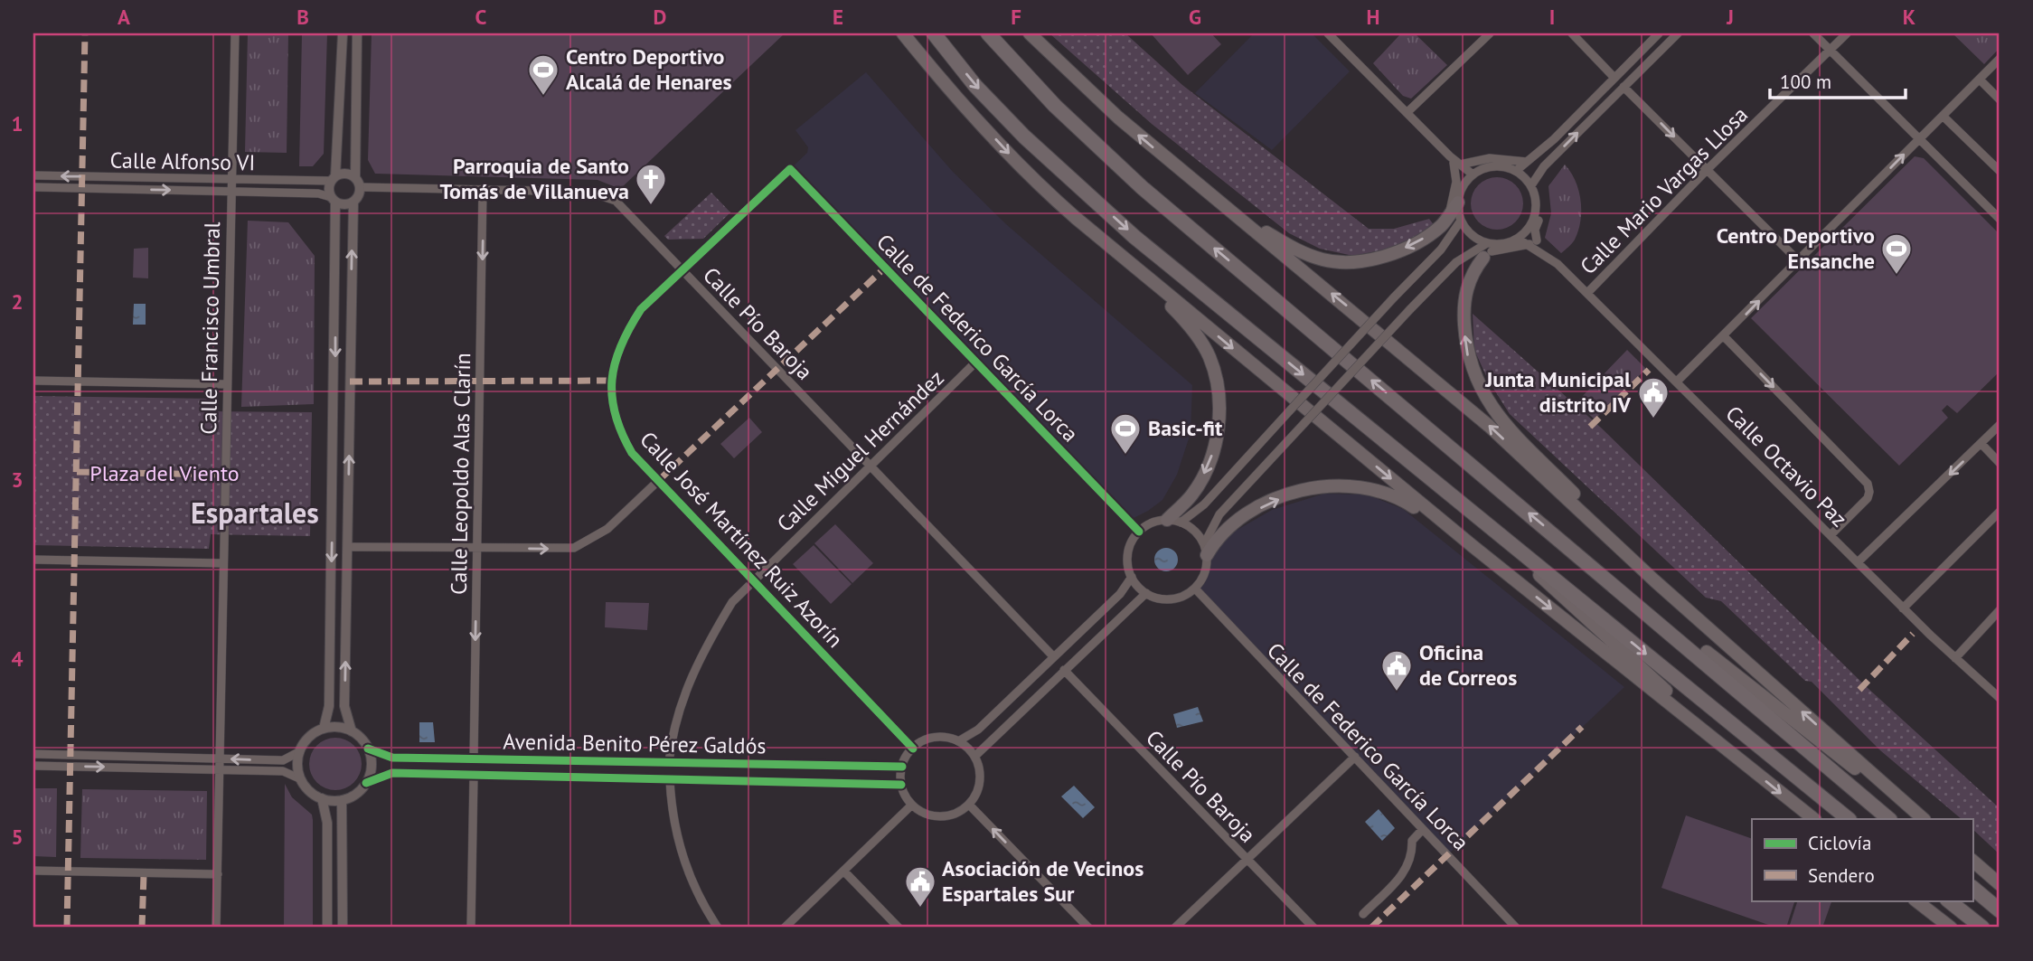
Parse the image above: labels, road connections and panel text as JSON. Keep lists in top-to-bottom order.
{
  "streets": {
    "street": [
      "Calle Alfonso VI",
      "Calle Mario Vargas Llosa",
      "Calle Pío Baroja",
      "Calle Francisco Umbral",
      "Calle de Federico García Lorca",
      "Calle Miguel Hernández",
      "Calle Octavio Paz",
      "Calle Leopoldo Alas Clarín",
      "Calle José Martínez Ruiz Azorín",
      "Avenida Benito Pérez Galdós"
    ]
  },
  "crossings": [
    ["Calle Alfonso VI", "Calle Pío Baroja"],
    ["Calle Alfonso VI", "Calle Francisco Umbral"],
    ["Calle Mario Vargas Llosa", "Calle Octavio Paz"],
    ["Calle Pío Baroja", "Calle Miguel Hernández"],
    ["Calle Pío Baroja", "Calle Leopoldo Alas Clarín"],
    ["Calle Pío Baroja", "Calle José Martínez Ruiz Azorín"],
    ["Calle de Federico García Lorca", "Calle Miguel Hernández"],
    ["Calle de Federico García Lorca", "Calle José Martínez Ruiz Azorín"],
    ["Calle Miguel Hernández", "Calle José Martínez Ruiz Azorín"],
    ["Calle Miguel Hernández", "Avenida Benito Pérez Galdós"],
    ["Calle Leopoldo Alas Clarín", "Avenida Benito Pérez Galdós"],
    ["Calle José Martínez Ruiz Azorín", "Avenida Benito Pérez Galdós"]
  ],
  "one_way": ["Calle Leopoldo Alas Clarín"],
  "districts": ["Espartales"],
  "parks": ["Plaza del Viento"],
  "places": {
    "sports": ["Centro Deportivo Alcalá de Henares", "Centro Deportivo Ensanche", "Basic-fit"],
    "church": ["Parroquia de Santo Tomás de Villanueva"],
    "public building": ["Junta Municipal distrito IV", "Oficina de Correos", "Asociación de Vecinos Espartales Sur"]
  },
  "legend": ["Ciclovía", "Sendero"],
  "scale_bar": "100 m",
  "grid": {
    "columns": [
      "A",
      "B",
      "C",
      "D",
      "E",
      "F",
      "G",
      "H",
      "I",
      "J",
      "K"
    ],
    "rows": [
      "1",
      "2",
      "3",
      "4",
      "5"
    ]
  }
}
